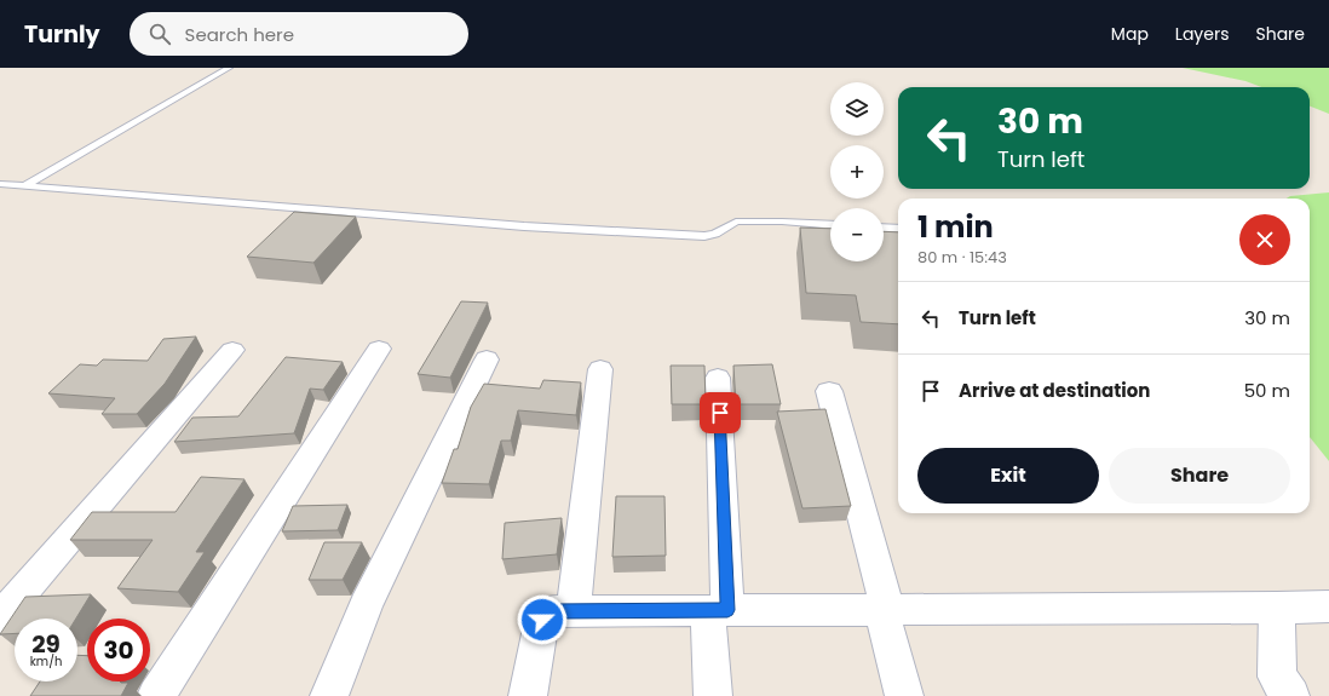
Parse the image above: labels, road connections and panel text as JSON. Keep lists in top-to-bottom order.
{
  "page": {
    "header": "Turnly",
    "search": "Search here",
    "nav": ["Map", "Layers", "Share"],
    "map_buttons": ["+", "−"],
    "turn": ["30 m", "Turn left"],
    "heading": ["1 min", "80 m · 15:43"],
    "list": [
      {
        "name": "Turn left",
        "value": "30 m"
      },
      {
        "name": "Arrive at destination",
        "value": "50 m"
      }
    ],
    "buttons": ["Exit", "Share"],
    "speed": "29 km/h",
    "limit": "30"
  }
}
